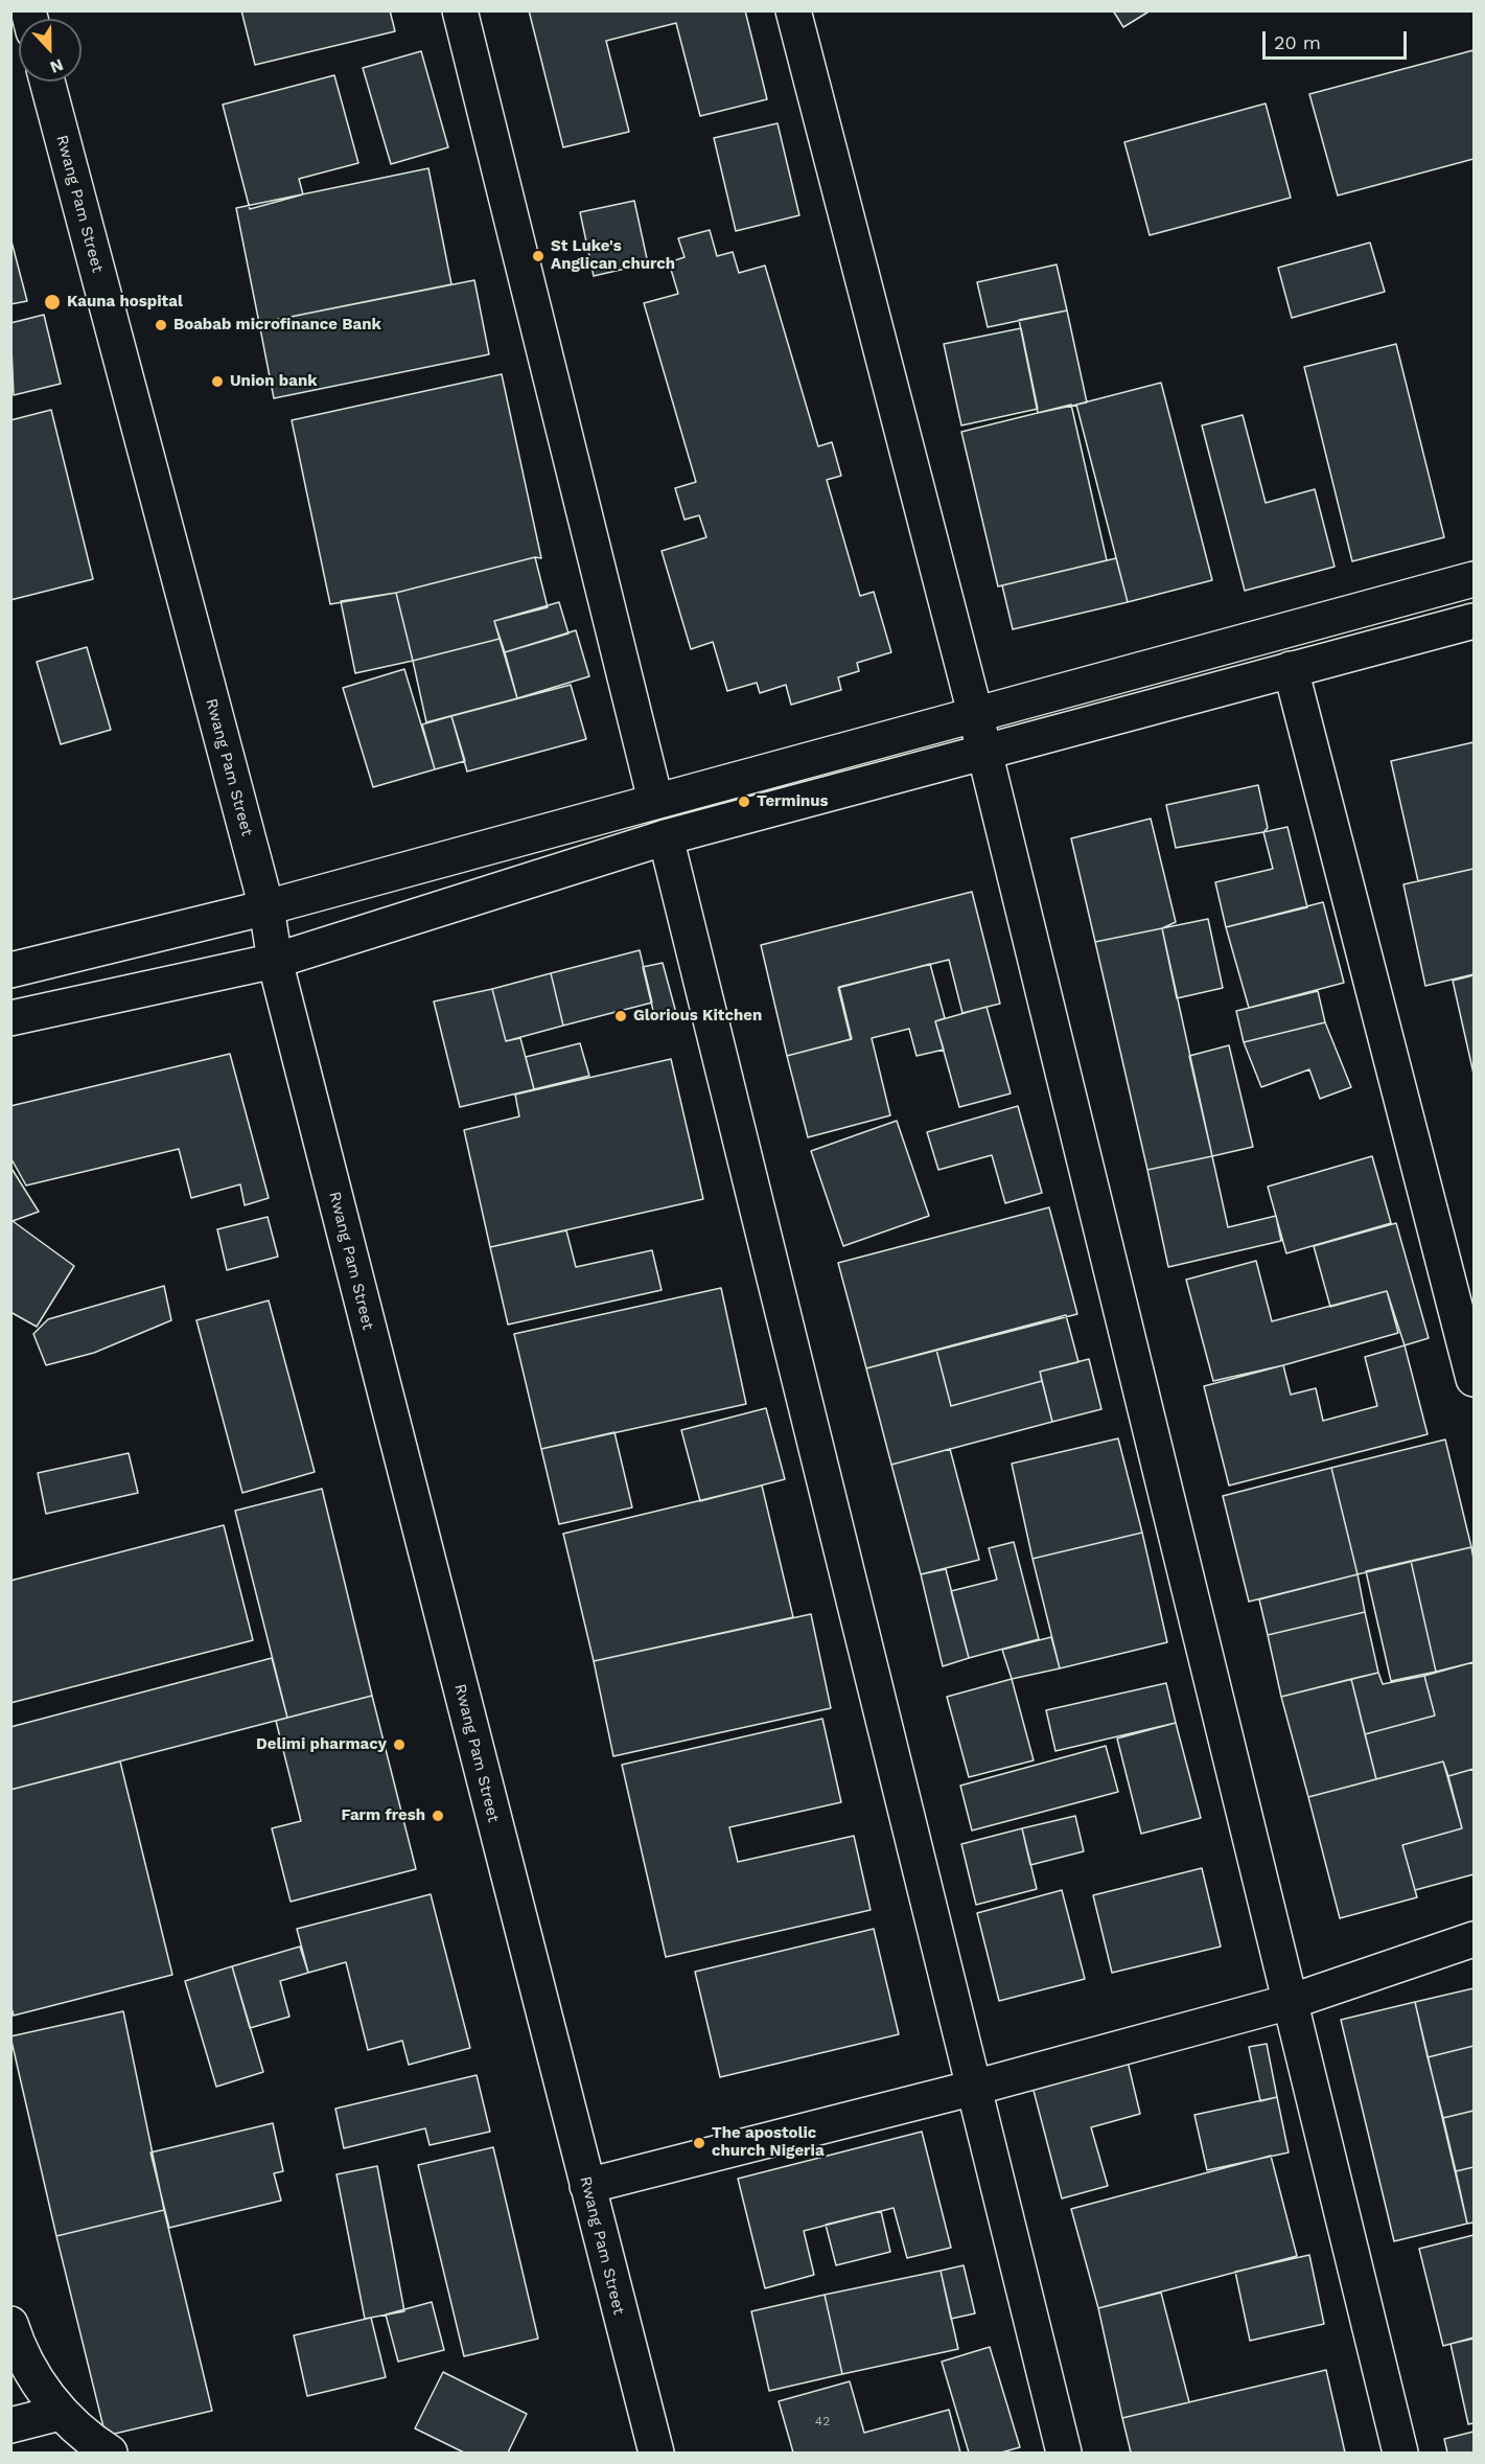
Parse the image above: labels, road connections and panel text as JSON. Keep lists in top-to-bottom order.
{
  "streets": {
    "street": ["Rwang Pam Street"]
  },
  "places": [
    "St Luke's Anglican church",
    "Kauna hospital",
    "Boabab microfinance Bank",
    "Union bank",
    "Terminus",
    "Glorious Kitchen",
    "Delimi pharmacy",
    "Farm fresh",
    "The apostolic church Nigeria"
  ],
  "house_numbers": ["42"],
  "scale_bar": "20 m",
  "north": "bottom"
}
